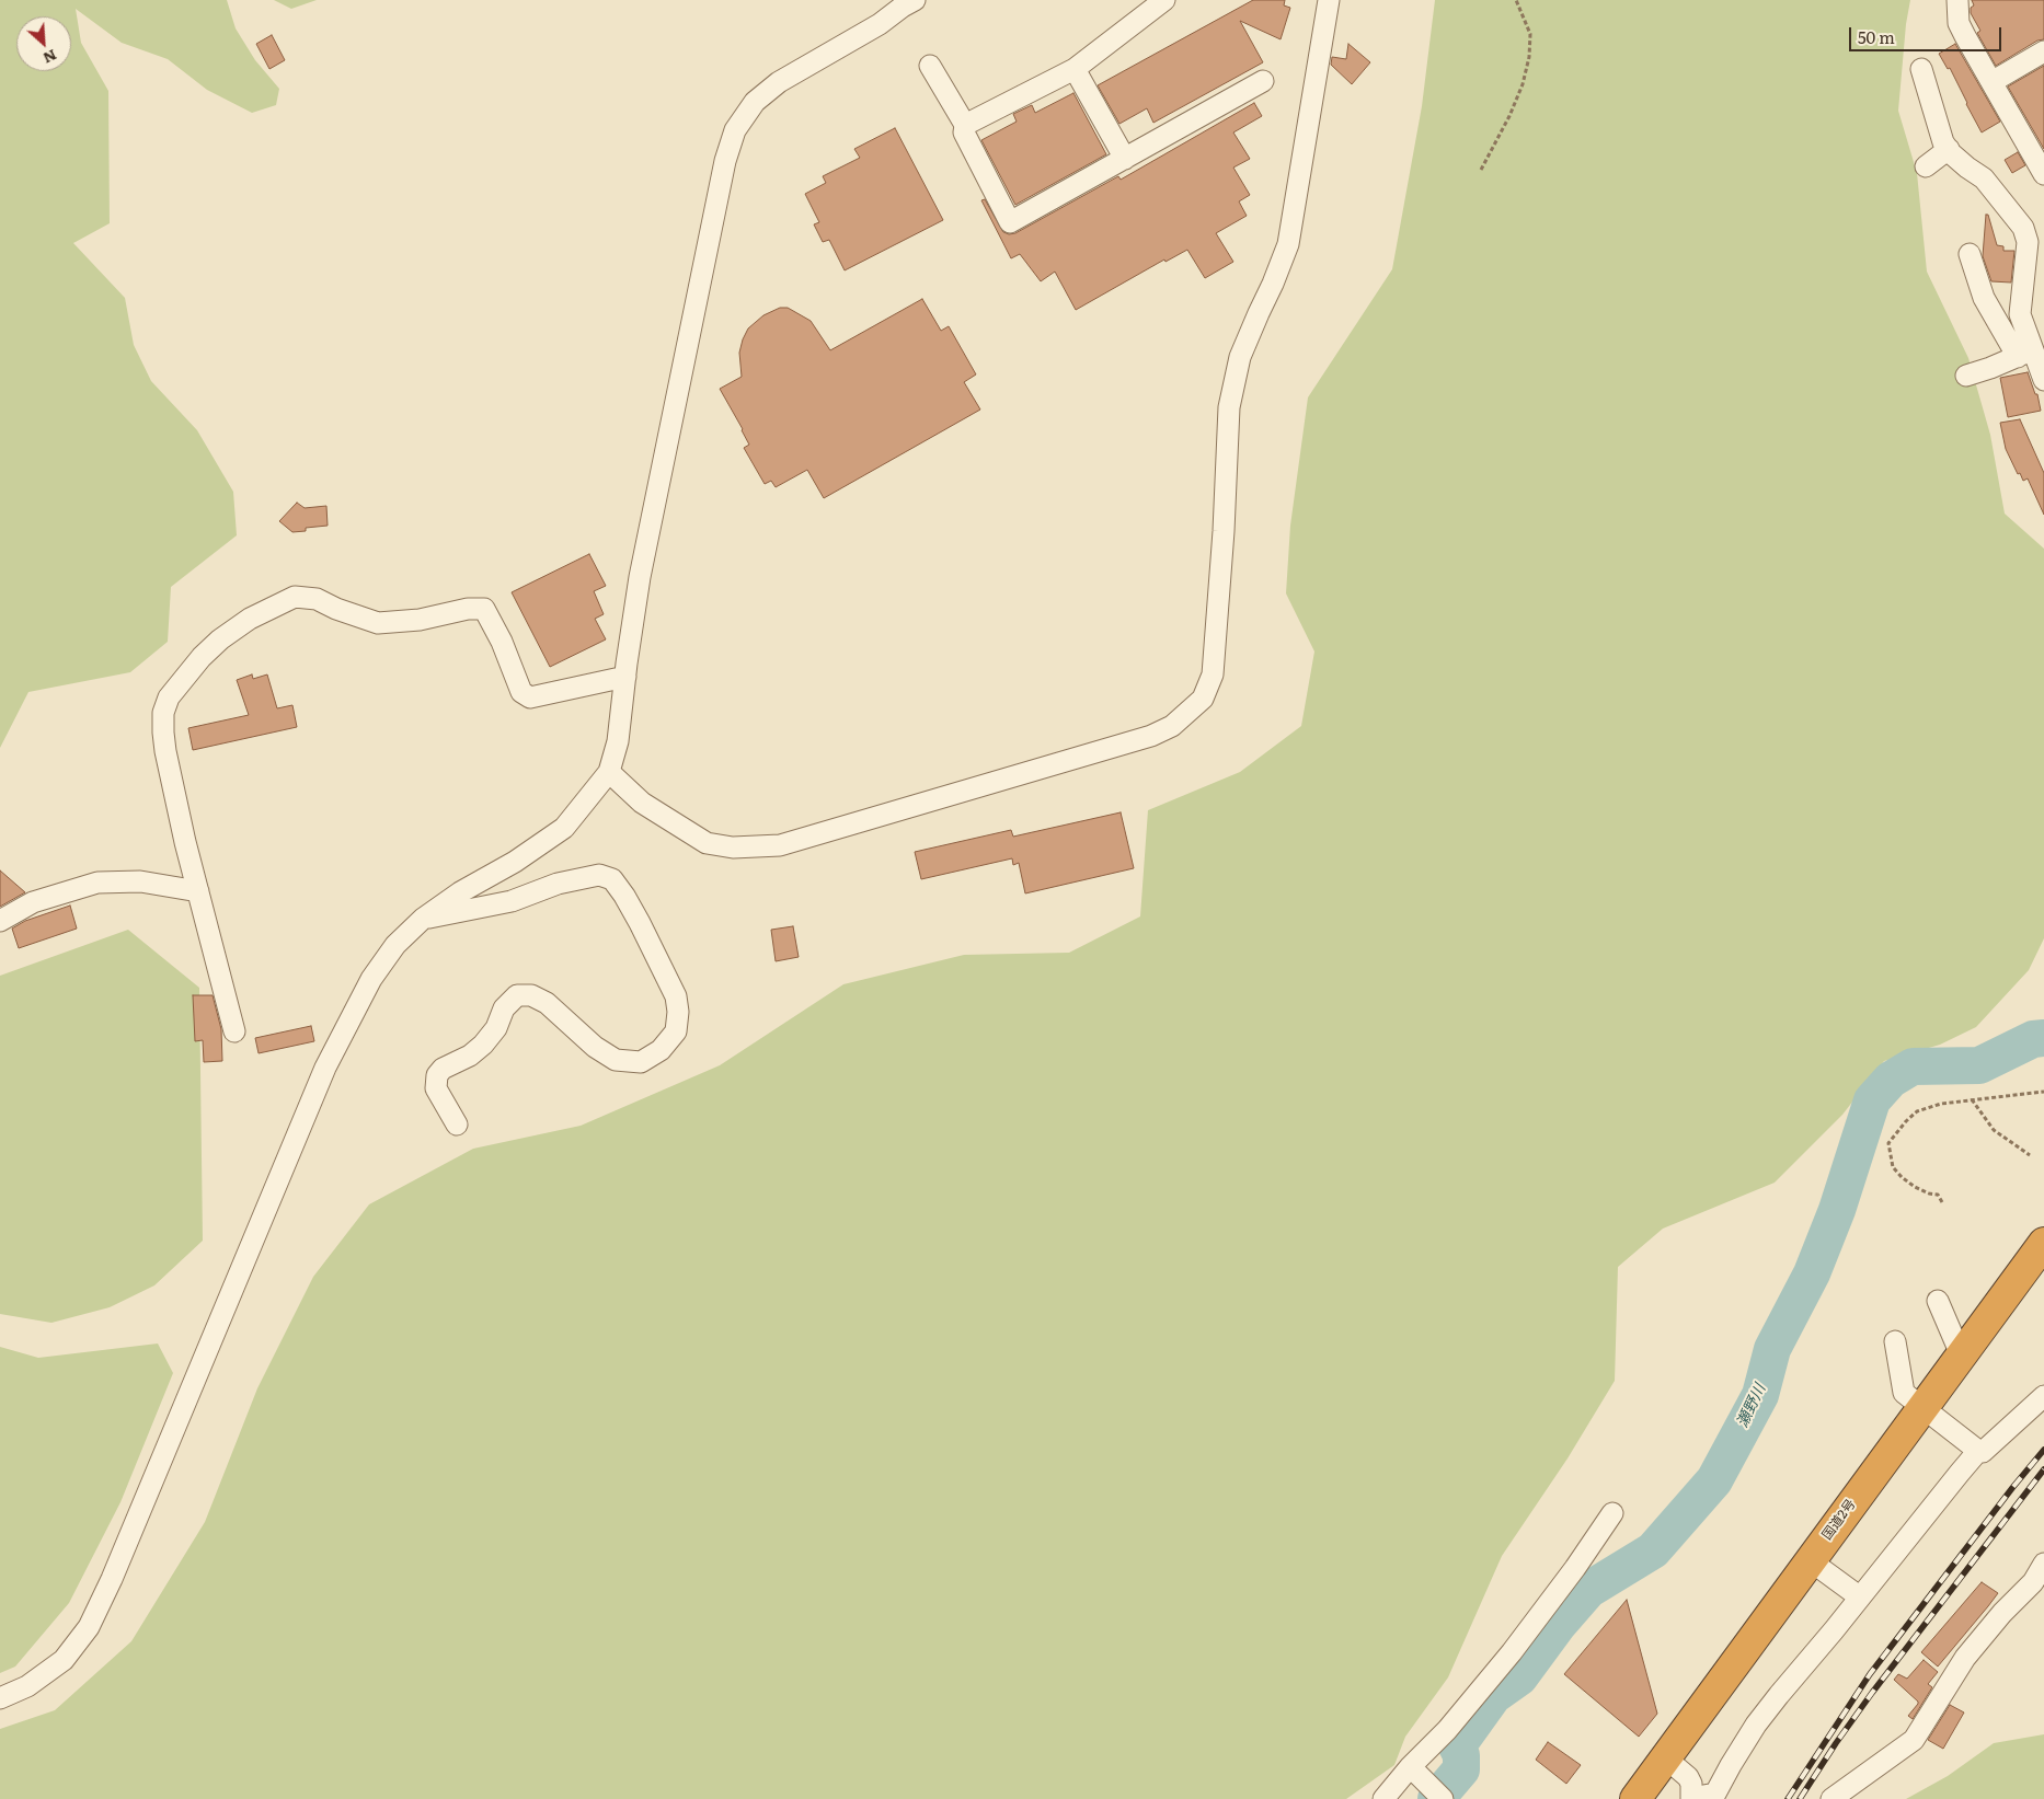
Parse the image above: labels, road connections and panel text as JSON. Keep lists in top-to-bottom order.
{
  "streets": {
    "highway": ["国道2号"]
  },
  "water": ["瀬野川"],
  "scale_bar": "50 m",
  "north": "bottom right"
}
